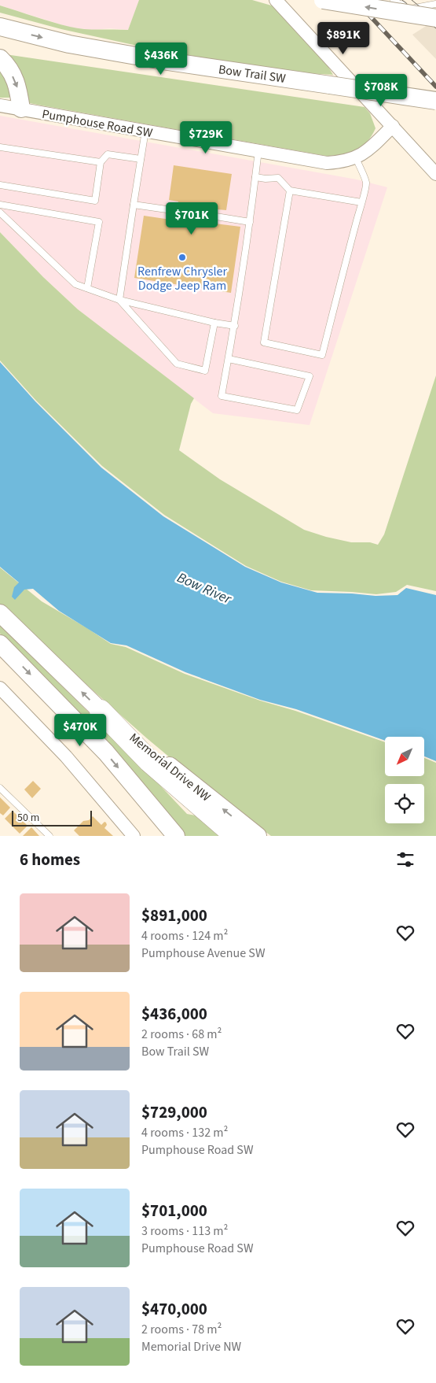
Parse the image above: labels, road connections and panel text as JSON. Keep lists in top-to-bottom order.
{
  "streets": {
    "main road": ["Bow Trail SW", "Memorial Drive NW"],
    "street": ["Pumphouse Road SW"]
  },
  "one_way": ["Bow Trail SW"],
  "water": ["Bow River"],
  "places": ["Renfrew Chrysler Dodge Jeep Ram"],
  "scale_bar": "50 m",
  "north": "bottom left",
  "page": {
    "price": [
      "$891K",
      "$436K",
      "$708K",
      "$729K",
      "$701K",
      "$470K"
    ],
    "scale": "50 m",
    "heading": "6 homes",
    "list": [
      {
        "name": "$891,000",
        "note": "4 rooms · 124 m² · Pumphouse Avenue SW"
      },
      {
        "name": "$436,000",
        "note": "2 rooms · 68 m² · Bow Trail SW"
      },
      {
        "name": "$729,000",
        "note": "4 rooms · 132 m² · Pumphouse Road SW"
      },
      {
        "name": "$701,000",
        "note": "3 rooms · 113 m² · Pumphouse Road SW"
      },
      {
        "name": "$470,000",
        "note": "2 rooms · 78 m² · Memorial Drive NW"
      }
    ]
  }
}
